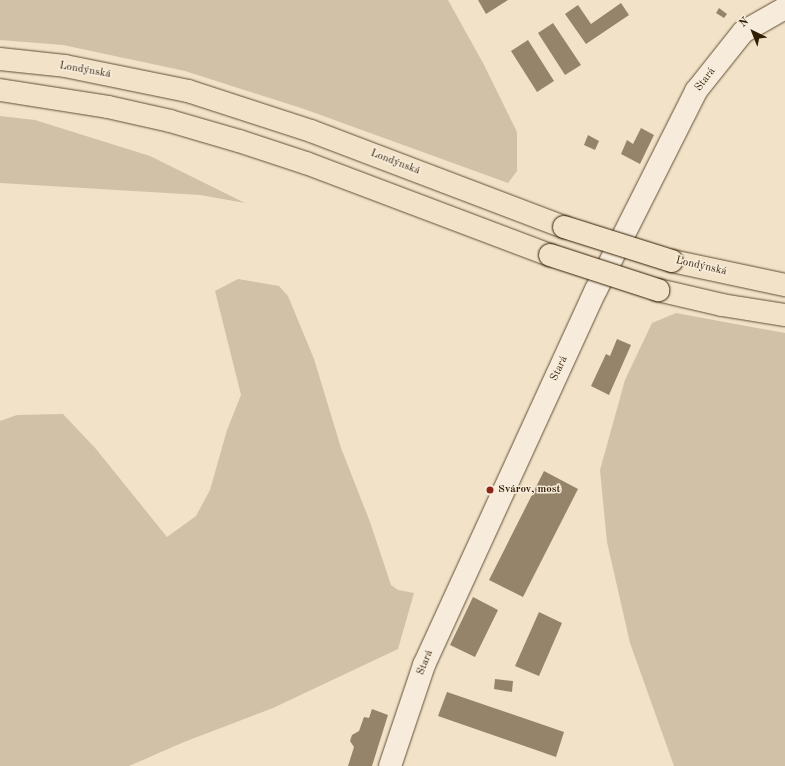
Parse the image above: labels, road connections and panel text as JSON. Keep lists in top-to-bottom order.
{
  "streets": {
    "highway": ["Londýnská"],
    "street": ["Stará"]
  },
  "places": ["Svárov, most"],
  "north": "top left"
}
